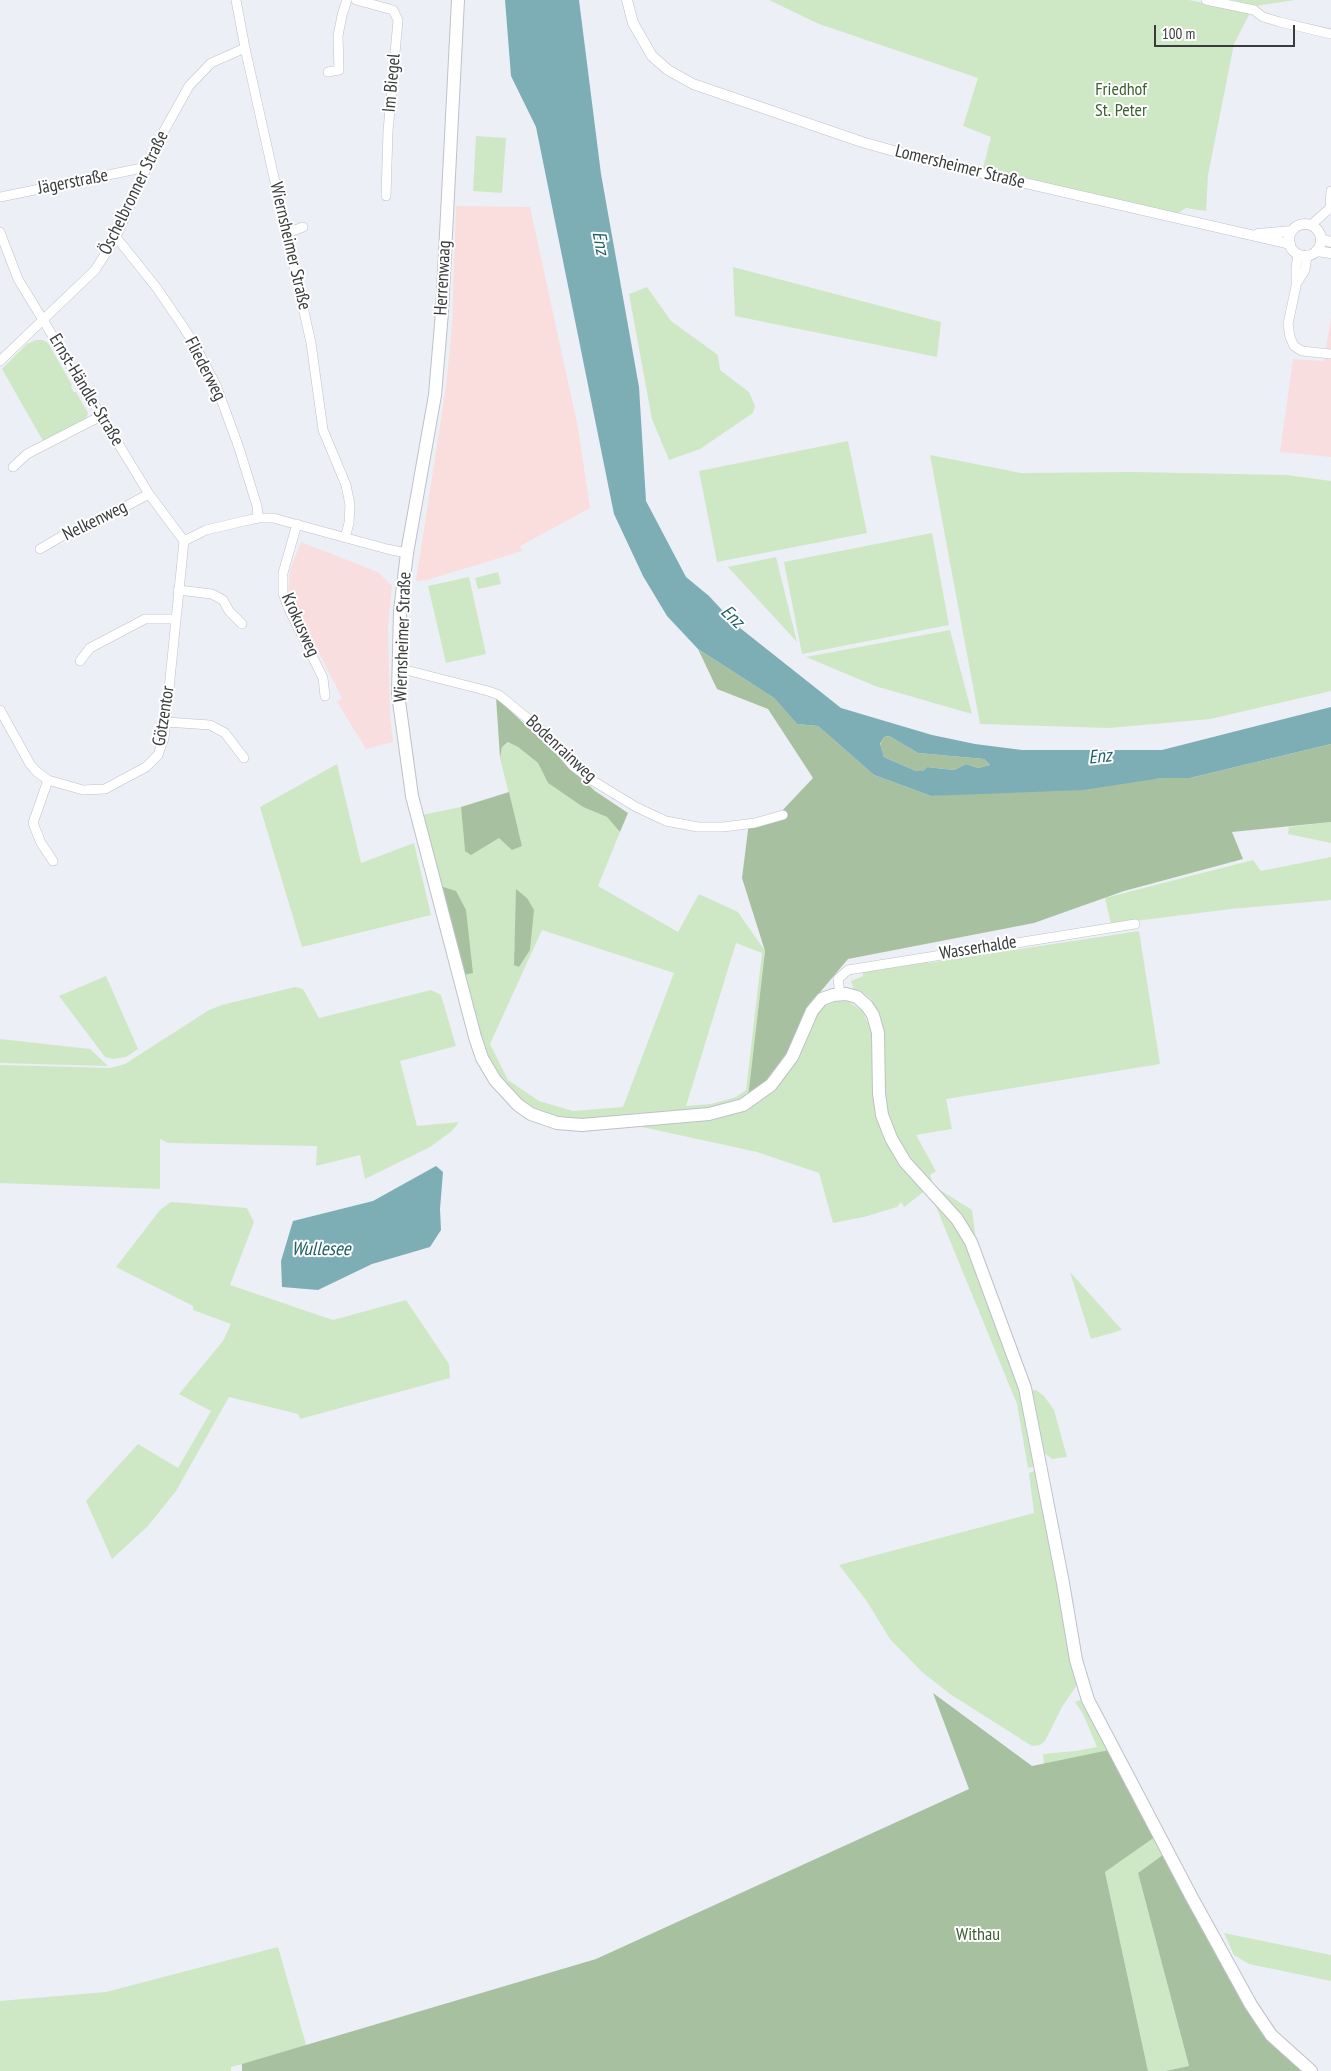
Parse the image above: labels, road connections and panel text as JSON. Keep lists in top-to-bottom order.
{
  "streets": {
    "main road": ["Wiernsheimer Straße", "Herrenwaag"],
    "street": [
      "Im Biegel",
      "Lomersheimer Straße",
      "Jägerstraße",
      "Öschelbronner Straße",
      "Fliederweg",
      "Ernst-Händle-Straße",
      "Nelkenweg",
      "Krokusweg",
      "Götzentor",
      "Bodenrainweg",
      "Wasserhalde"
    ]
  },
  "crossings": [
    ["Jägerstraße", "Öschelbronner Straße"],
    ["Öschelbronner Straße", "Wiernsheimer Straße"],
    ["Öschelbronner Straße", "Fliederweg"],
    ["Öschelbronner Straße", "Ernst-Händle-Straße"],
    ["Wiernsheimer Straße", "Herrenwaag"],
    ["Wiernsheimer Straße", "Bodenrainweg"],
    ["Wiernsheimer Straße", "Wasserhalde"],
    ["Ernst-Händle-Straße", "Nelkenweg"],
    ["Ernst-Händle-Straße", "Götzentor"]
  ],
  "water": ["Enz", "Wullesee"],
  "parks": ["Friedhof St. Peter", "Withau"],
  "scale_bar": "100 m"
}
